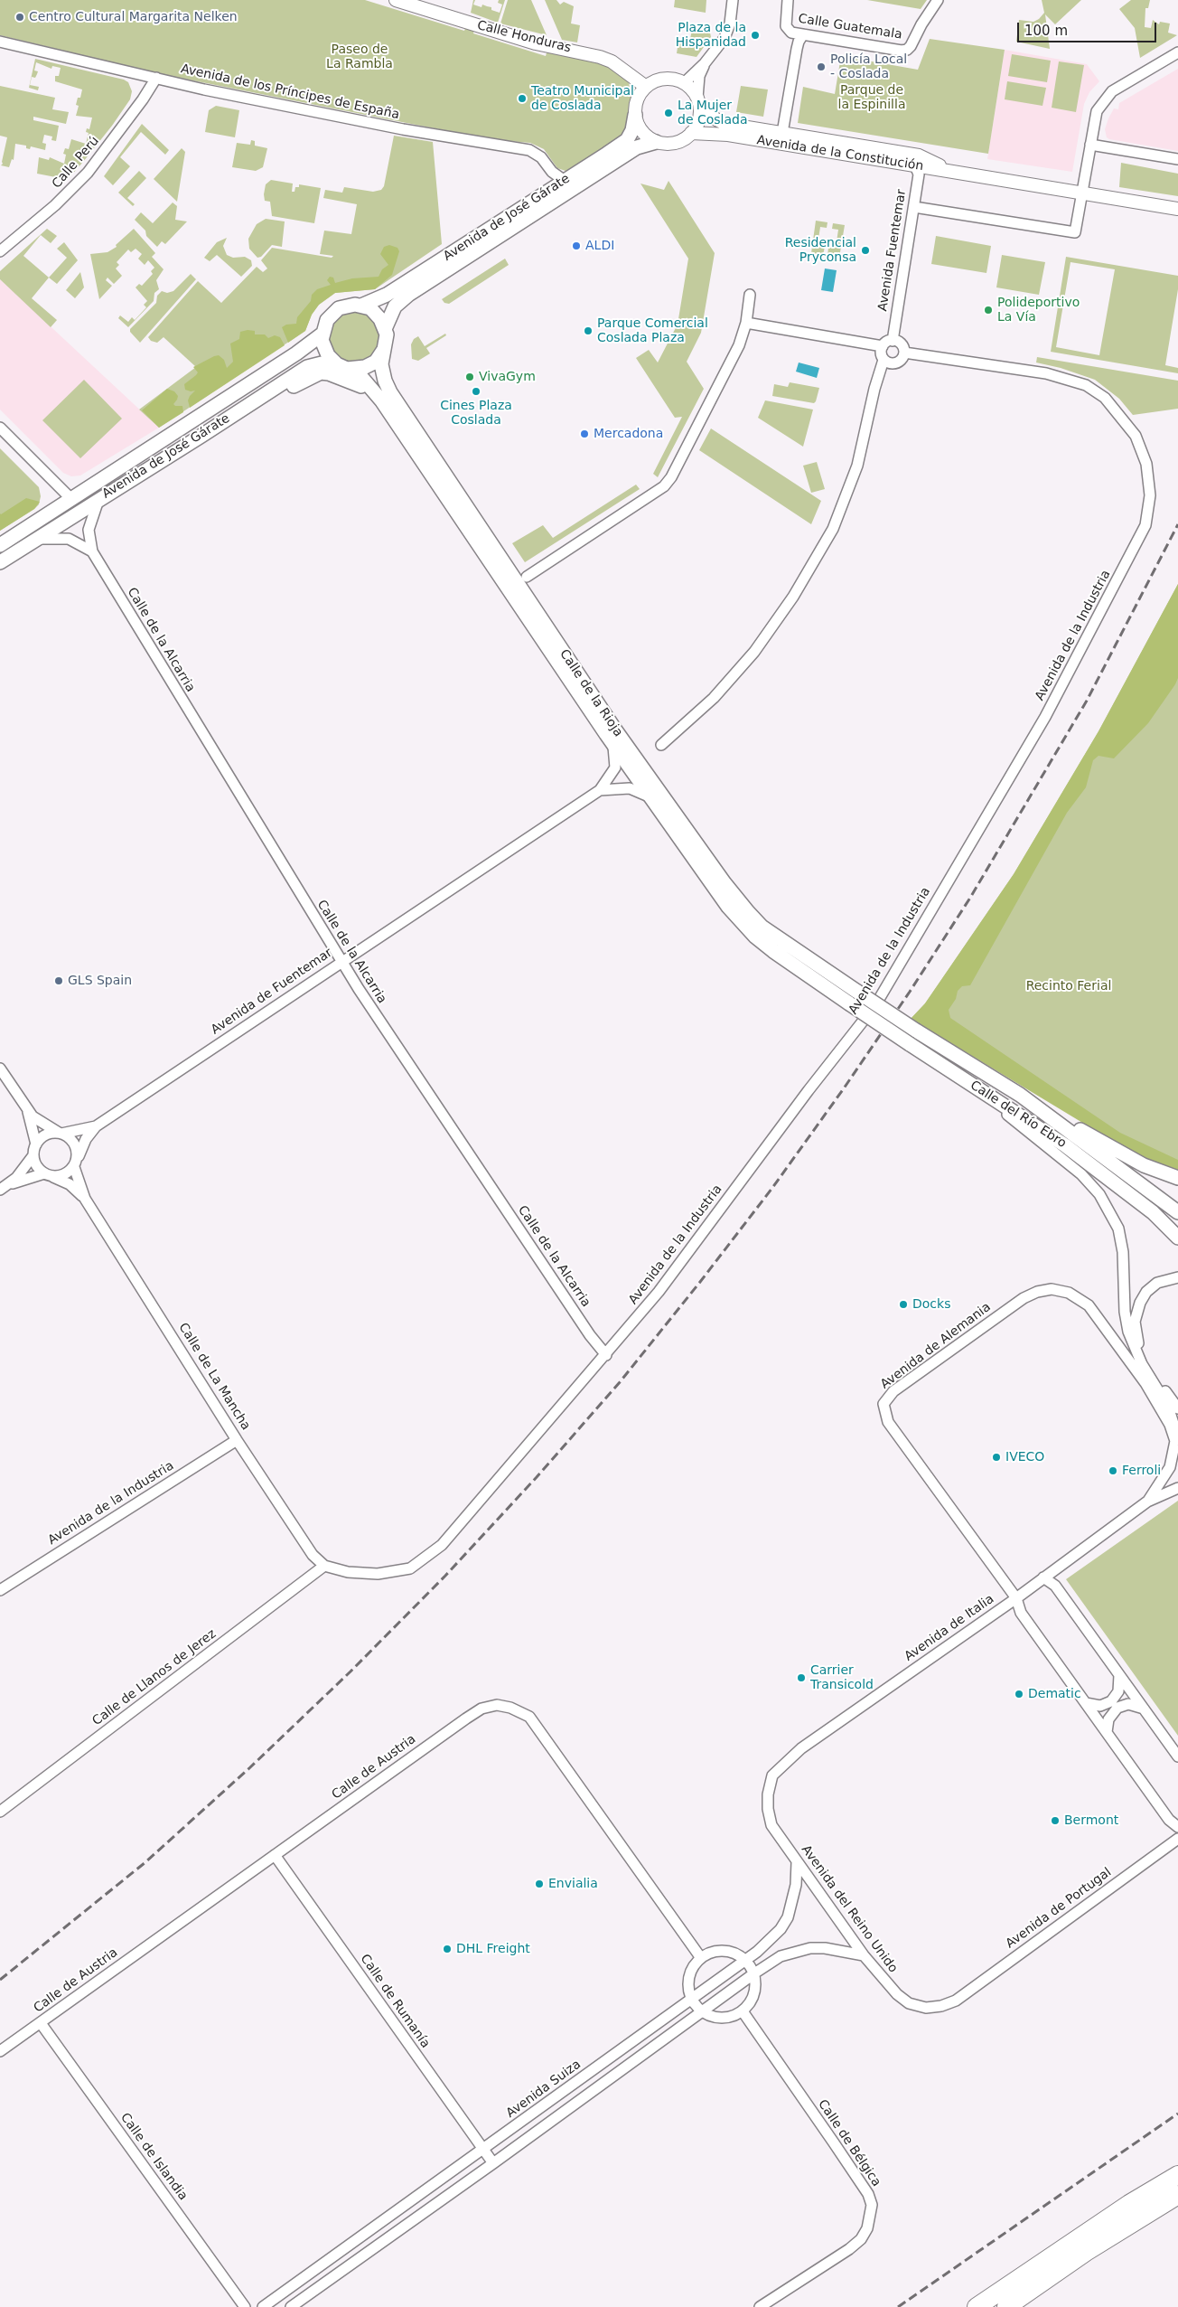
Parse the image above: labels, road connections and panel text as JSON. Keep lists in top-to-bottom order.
{
  "streets": {
    "main road": ["Avenida de José Gárate", "Calle de la Rioja", "Calle del Río Ebro"],
    "street": [
      "Calle Guatemala",
      "Calle Honduras",
      "Avenida de los Príncipes de España",
      "Avenida de la Constitución",
      "Calle Perú",
      "Avenida Fuentemar",
      "Avenida de la Industria",
      "Calle de la Alcarria",
      "Avenida de Fuentemar",
      "Avenida de Alemania",
      "Calle de La Mancha",
      "Avenida de Italia",
      "Calle de Llanos de Jerez",
      "Calle de Austria",
      "Avenida de Portugal",
      "Avenida del Reino Unido",
      "Calle de Rumanía",
      "Avenida Suiza",
      "Calle de Bélgica",
      "Calle de Islandia"
    ]
  },
  "crossings": [
    ["Calle Honduras", "Avenida de la Constitución"],
    ["Calle Honduras", "Avenida de José Gárate"],
    ["Avenida de los Príncipes de España", "Calle Perú"],
    ["Avenida de los Príncipes de España", "Avenida de José Gárate"],
    ["Avenida de la Constitución", "Avenida de José Gárate"],
    ["Avenida de la Constitución", "Avenida Fuentemar"],
    ["Avenida de José Gárate", "Calle de la Alcarria"],
    ["Avenida de José Gárate", "Calle de la Rioja"],
    ["Avenida Fuentemar", "Avenida de la Industria"],
    ["Avenida de la Industria", "Calle de la Alcarria"],
    ["Avenida de la Industria", "Calle de La Mancha"],
    ["Avenida de la Industria", "Calle de Llanos de Jerez"],
    ["Calle de la Alcarria", "Avenida de Fuentemar"],
    ["Calle de la Rioja", "Avenida de Fuentemar"],
    ["Calle de la Rioja", "Calle del Río Ebro"],
    ["Avenida de Fuentemar", "Calle de La Mancha"],
    ["Avenida de Alemania", "Avenida de Italia"],
    ["Calle de La Mancha", "Calle de Llanos de Jerez"],
    ["Avenida de Italia", "Avenida del Reino Unido"],
    ["Calle de Austria", "Calle de Rumanía"],
    ["Calle de Austria", "Calle de Islandia"],
    ["Avenida de Portugal", "Avenida del Reino Unido"],
    ["Avenida del Reino Unido", "Avenida Suiza"],
    ["Calle de Rumanía", "Avenida Suiza"]
  ],
  "parks": ["Paseo de La Rambla", "Parque de la Espinilla", "Recinto Ferial"],
  "places": [
    "Centro Cultural Margarita Nelken",
    "Plaza de la Hispanidad",
    "Policía Local - Coslada",
    "Teatro Municipal de Coslada",
    "La Mujer de Coslada",
    "ALDI",
    "Residencial Pryconsa",
    "Polideportivo La Vía",
    "Parque Comercial Coslada Plaza",
    "VivaGym",
    "Cines Plaza Coslada",
    "Mercadona",
    "GLS Spain",
    "Docks",
    "IVECO",
    "Ferroli",
    "Carrier Transicold",
    "Dematic",
    "Bermont",
    "Envialia",
    "DHL Freight"
  ],
  "scale_bar": "100 m"
}
